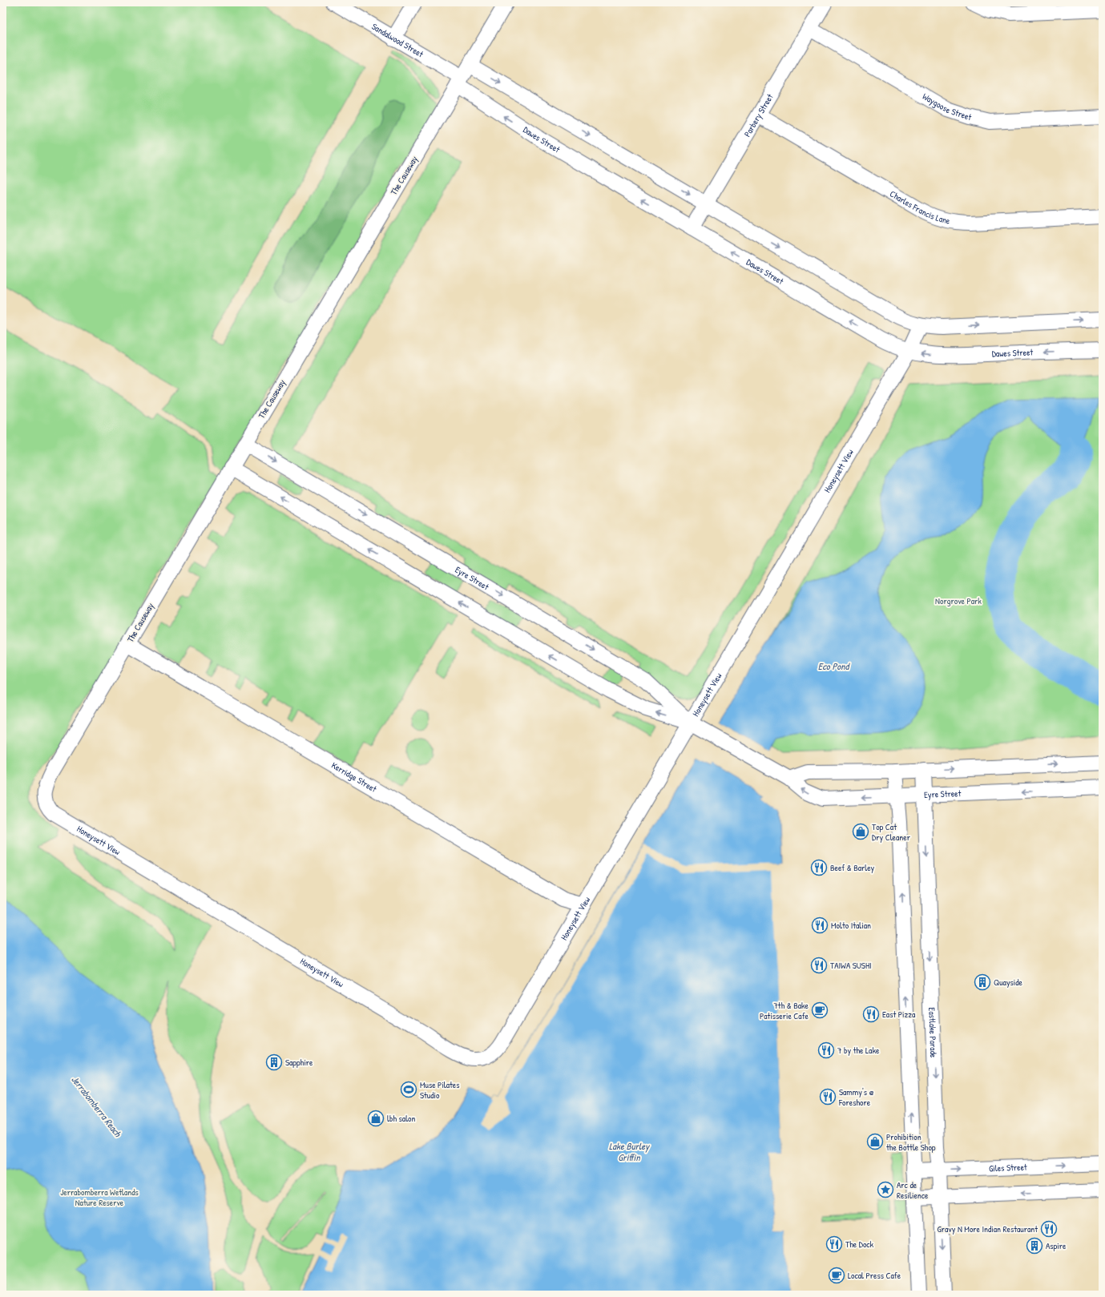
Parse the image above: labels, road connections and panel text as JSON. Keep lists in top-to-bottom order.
{
  "streets": {
    "street": [
      "Sandalwood Street",
      "Waygoose Street",
      "Parbery Street",
      "Dawes Street",
      "The Causeway",
      "Charles Francis Lane",
      "Honeysett View",
      "Eyre Street",
      "Kerridge Street",
      "Eastlake Parade",
      "Giles Street"
    ]
  },
  "crossings": [
    ["Sandalwood Street", "Dawes Street"],
    ["Sandalwood Street", "The Causeway"],
    ["Waygoose Street", "Parbery Street"],
    ["Parbery Street", "Dawes Street"],
    ["Parbery Street", "Charles Francis Lane"],
    ["Dawes Street", "The Causeway"],
    ["Dawes Street", "Honeysett View"],
    ["The Causeway", "Honeysett View"],
    ["The Causeway", "Eyre Street"],
    ["The Causeway", "Kerridge Street"],
    ["Honeysett View", "Eyre Street"],
    ["Honeysett View", "Kerridge Street"],
    ["Eyre Street", "Eastlake Parade"],
    ["Eastlake Parade", "Giles Street"]
  ],
  "water": ["Eco Pond", "Jerrabomberra Reach", "Lake Burley Griffin"],
  "parks": ["Norgrove Park", "Jerrabomberra Wetlands Nature Reserve"],
  "places": {
    "shop": ["Top Cat Dry Cleaner", "lbh salon", "Prohibition the Bottle Shop"],
    "restaurant": [
      "Beef & Barley",
      "Molto Italian",
      "TAIWA SUSHI",
      "East Pizza",
      "7 by the Lake",
      "Sammy's @ Foreshore",
      "Gravy N More Indian Restaurant",
      "The Dock"
    ],
    "building": ["Quayside", "Sapphire", "Aspire"],
    "cafe": ["7th & Bake Patisserie Cafe", "Local Press Cafe"],
    "sports": ["Muse Pilates Studio"],
    "place": ["Arc de Resilience"]
  }
}
